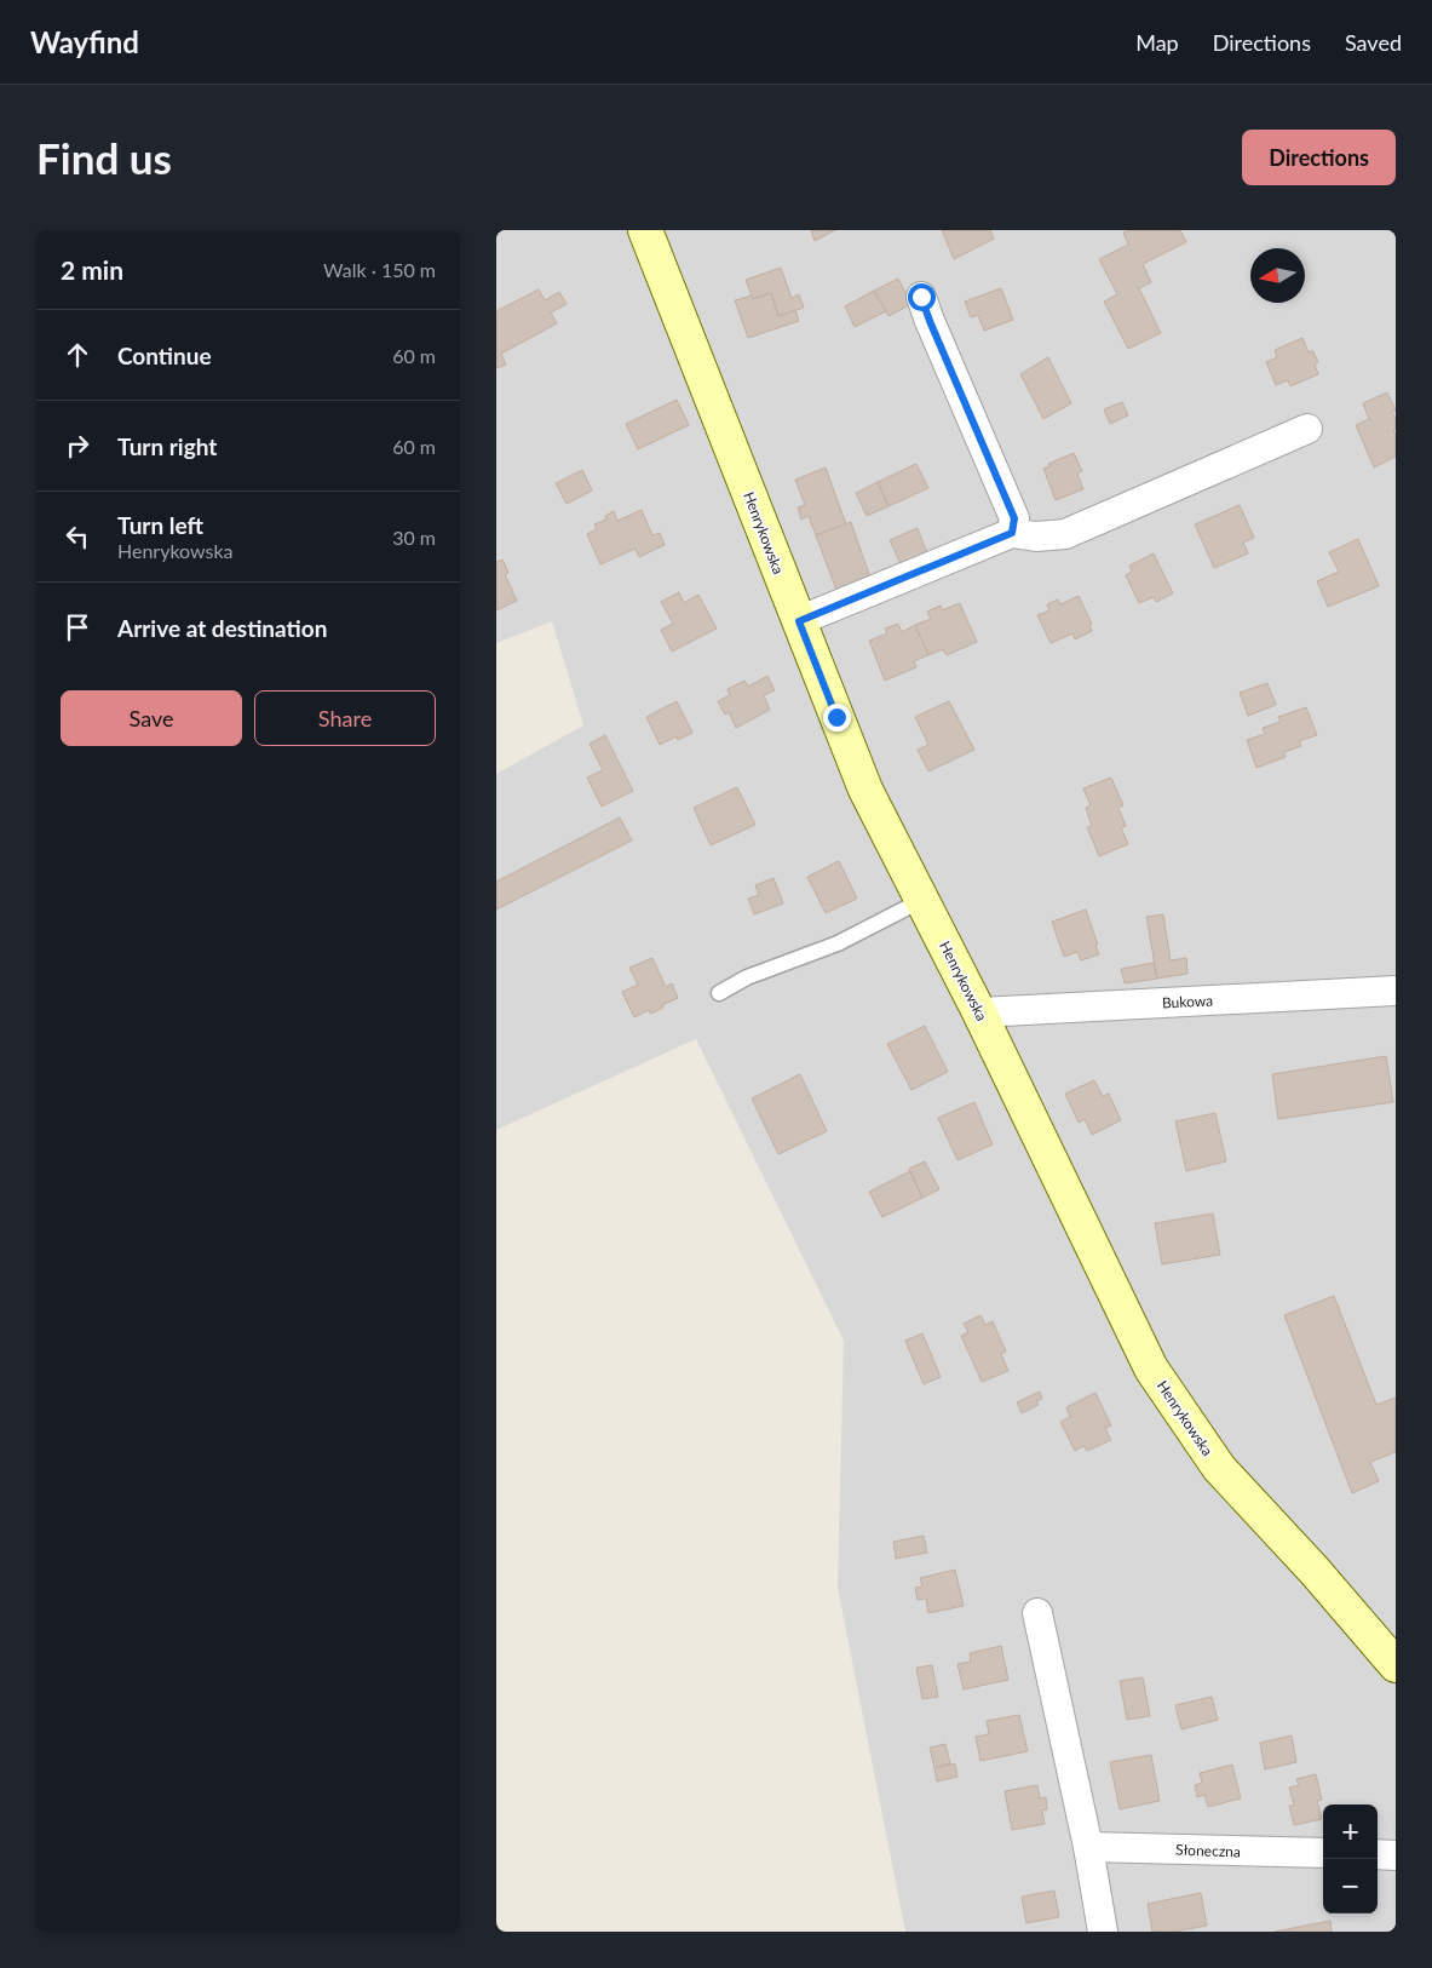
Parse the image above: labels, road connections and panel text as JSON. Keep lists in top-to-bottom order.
{
  "streets": {
    "street": ["Henrykowska", "Bukowa", "Słoneczna"]
  },
  "crossings": [
    ["Henrykowska", "Bukowa"]
  ],
  "north": "left",
  "page": {
    "header": "Wayfind",
    "nav": ["Map", "Directions", "Saved"],
    "buttons": [
      "Directions",
      ["Save", "Share"]
    ],
    "title": "Find us",
    "heading": ["2 min", "Walk · 150 m"],
    "list": [
      ["Continue", "60 m"],
      ["Turn right", "60 m"],
      ["Turn left", "Henrykowska", "30 m"],
      "Arrive at destination"
    ],
    "map_buttons": ["+", "−"]
  }
}
